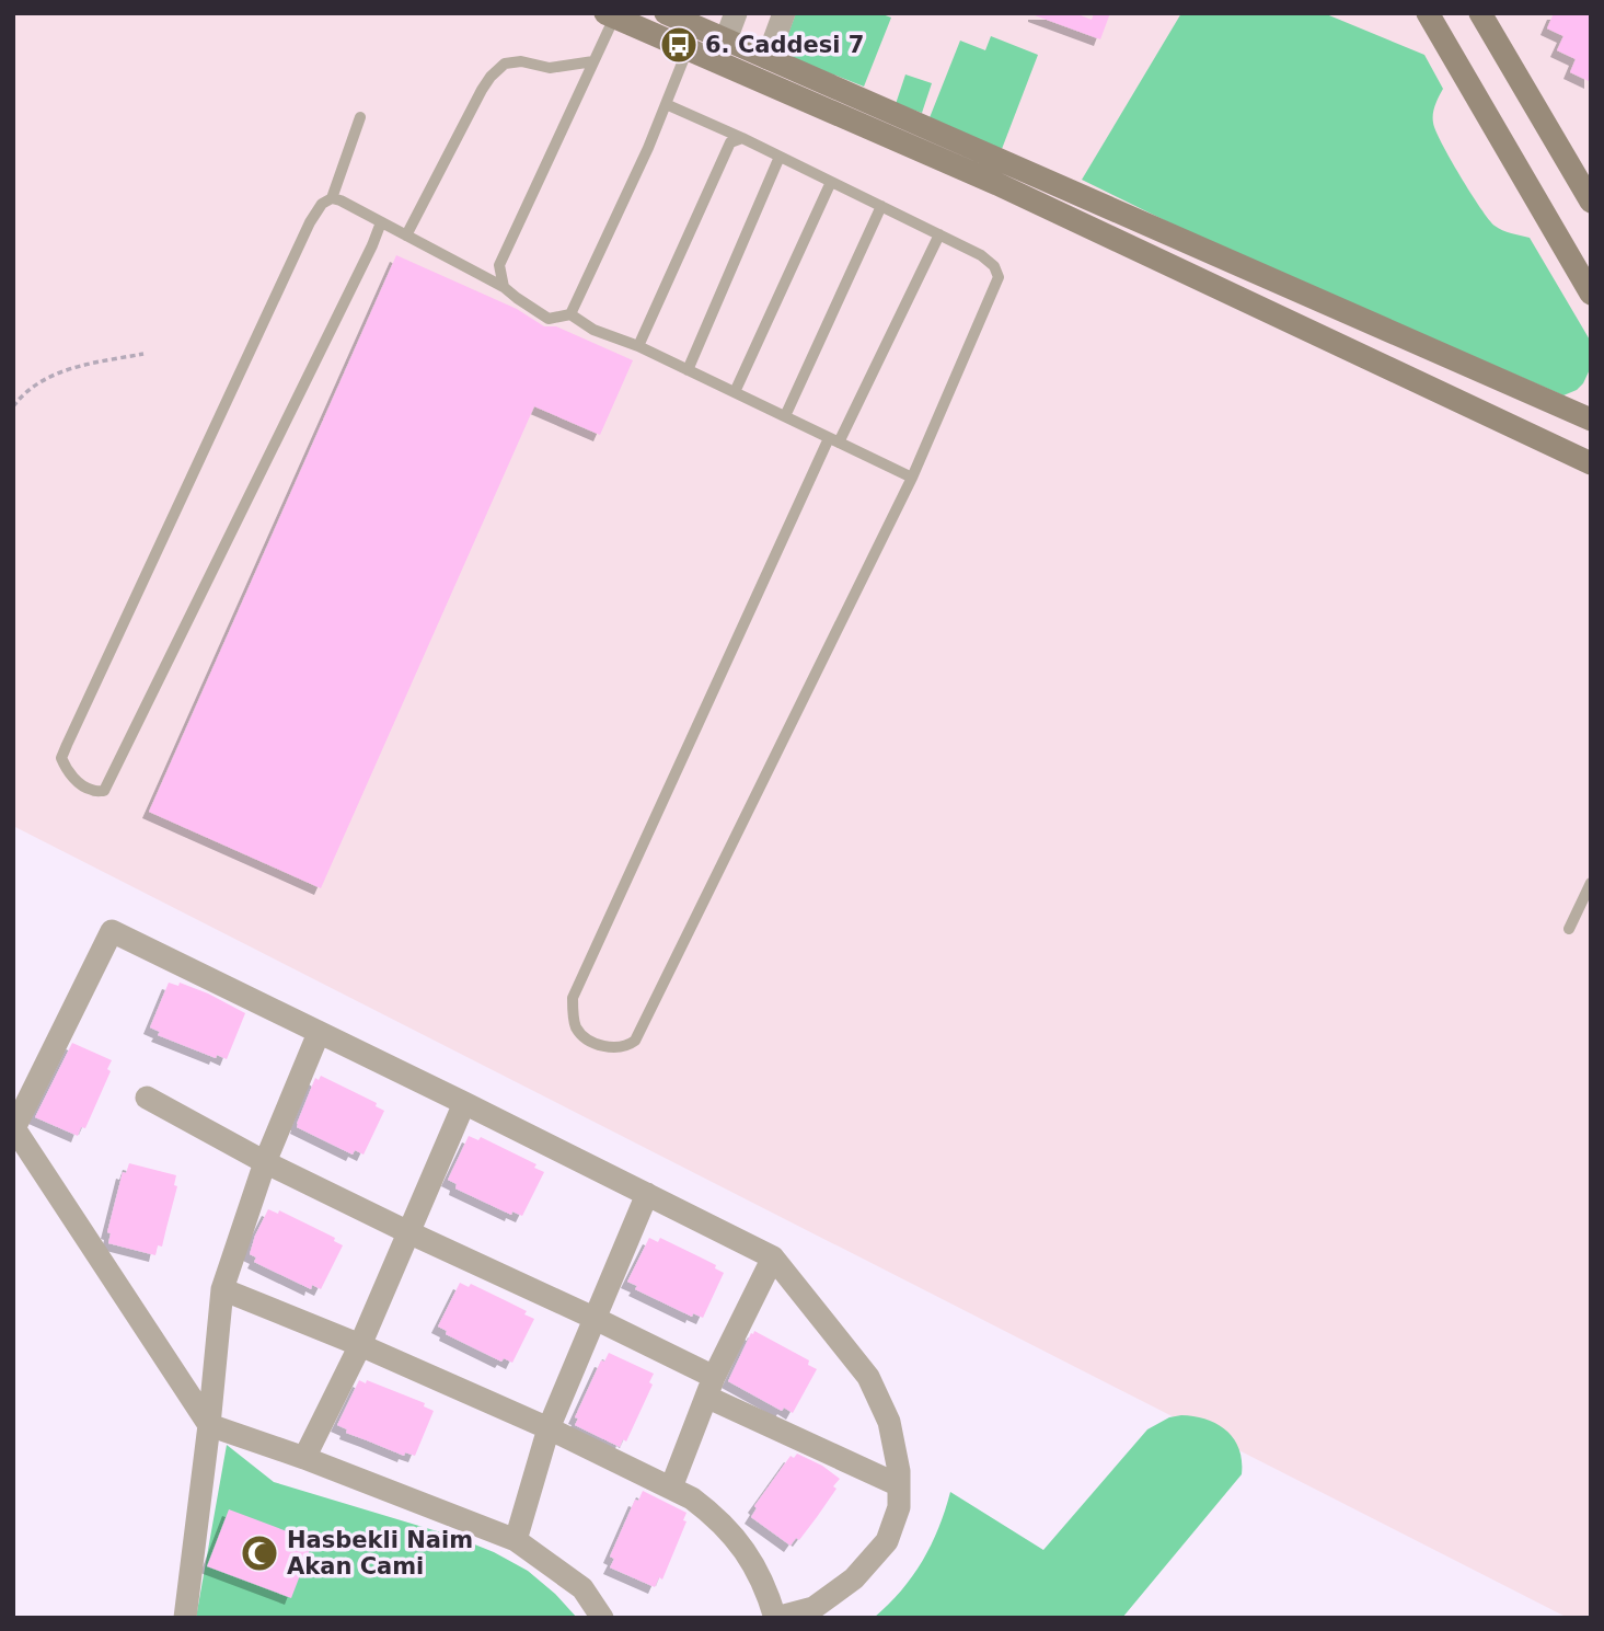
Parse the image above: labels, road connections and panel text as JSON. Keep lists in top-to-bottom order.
{
  "places": {
    "bus stop": ["6. Caddesi 7"],
    "mosque": ["Hasbekli Naim Akan Cami"]
  }
}
